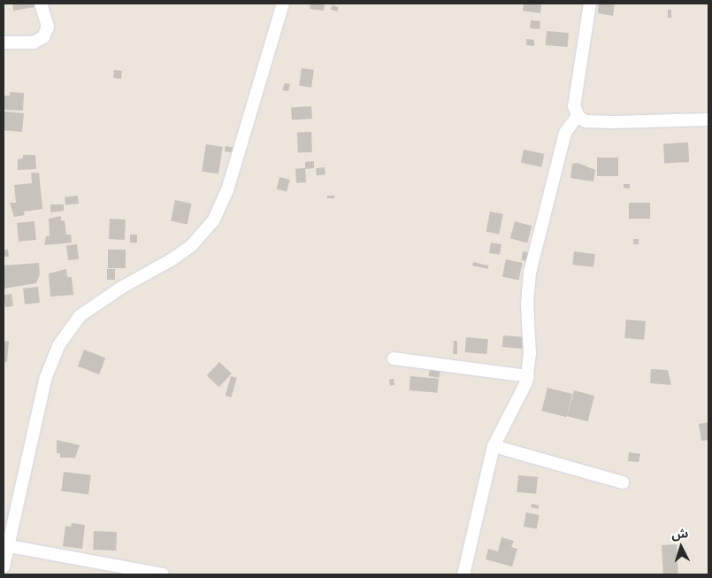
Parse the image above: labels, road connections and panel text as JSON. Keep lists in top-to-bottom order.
{
  "north": "top"
}
